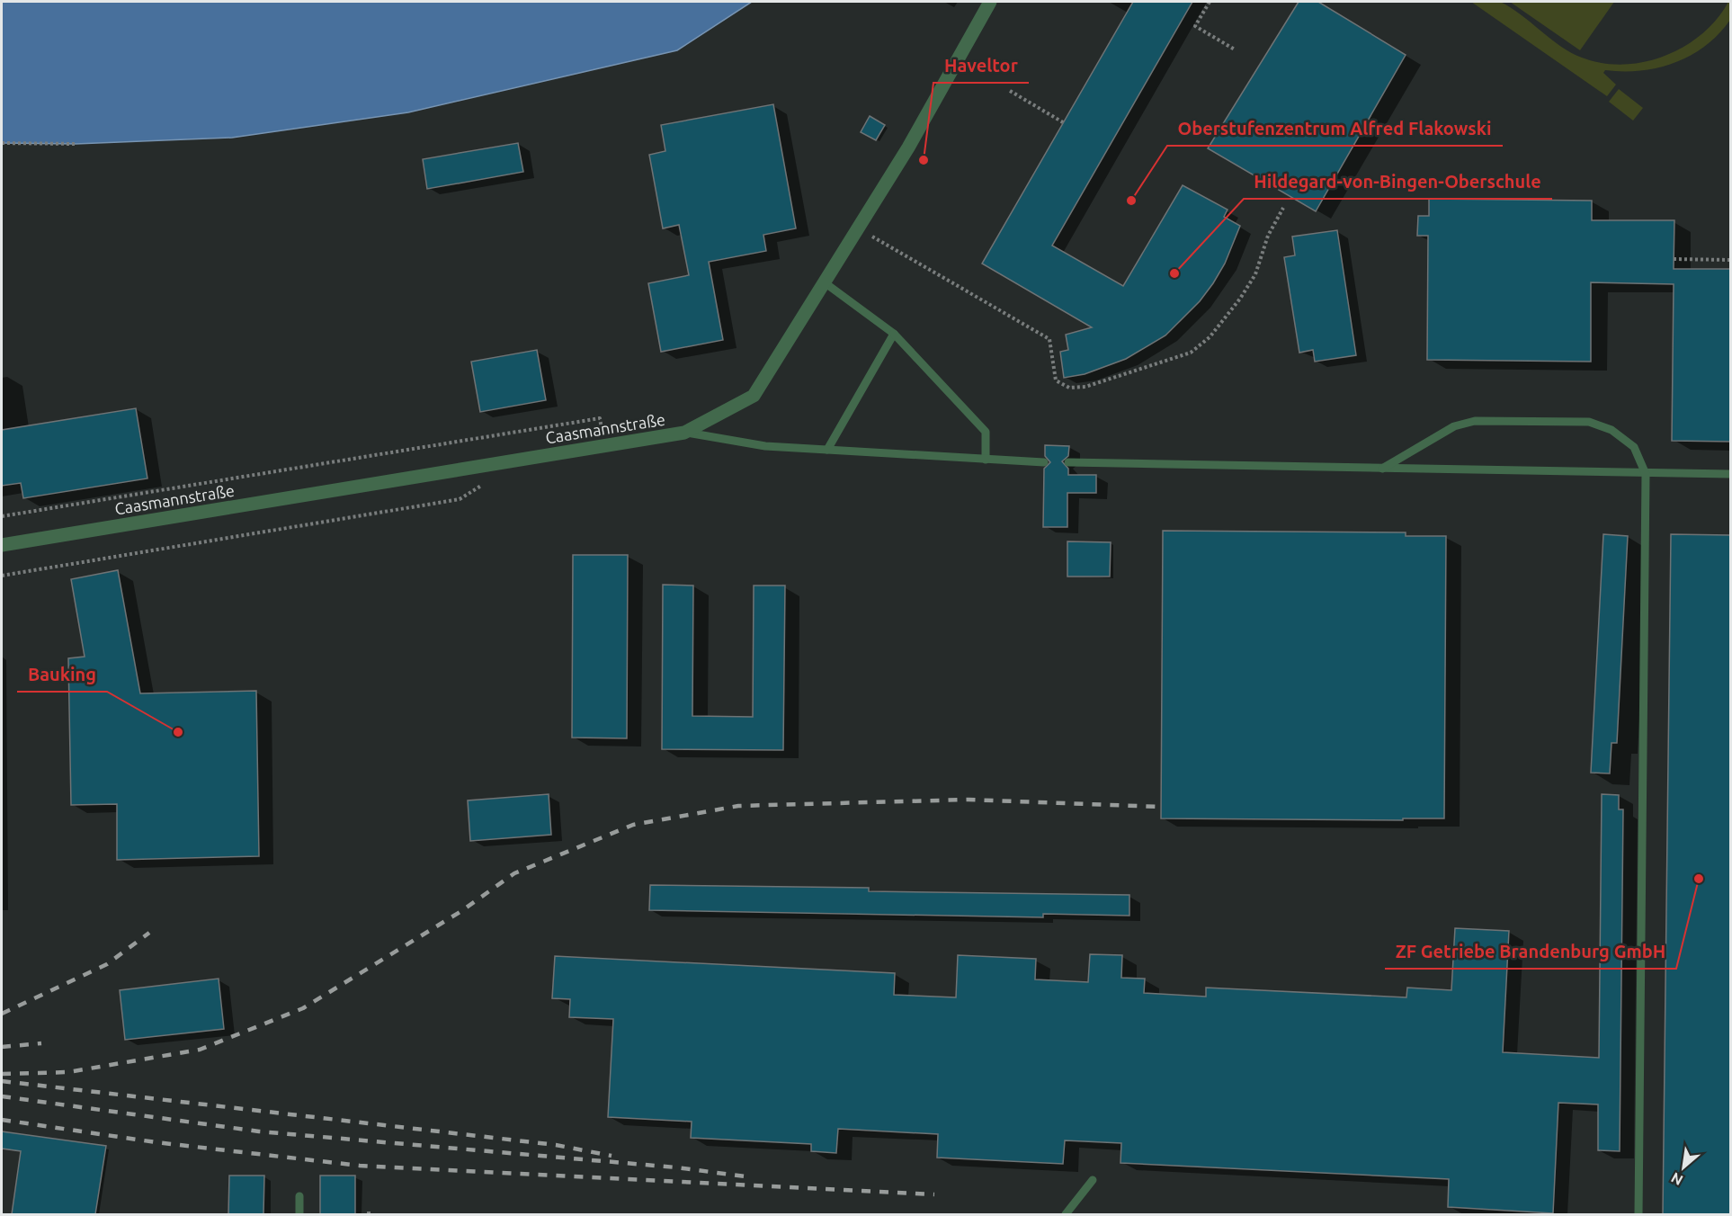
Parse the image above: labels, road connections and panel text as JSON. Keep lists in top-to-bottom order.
{
  "streets": {
    "street": ["Caasmannstraße"]
  },
  "places": [
    "Haveltor",
    "Oberstufenzentrum Alfred Flakowski",
    "Hildegard-von-Bingen-Oberschule",
    "Bauking",
    "ZF Getriebe Brandenburg GmbH"
  ],
  "north": "bottom left"
}
